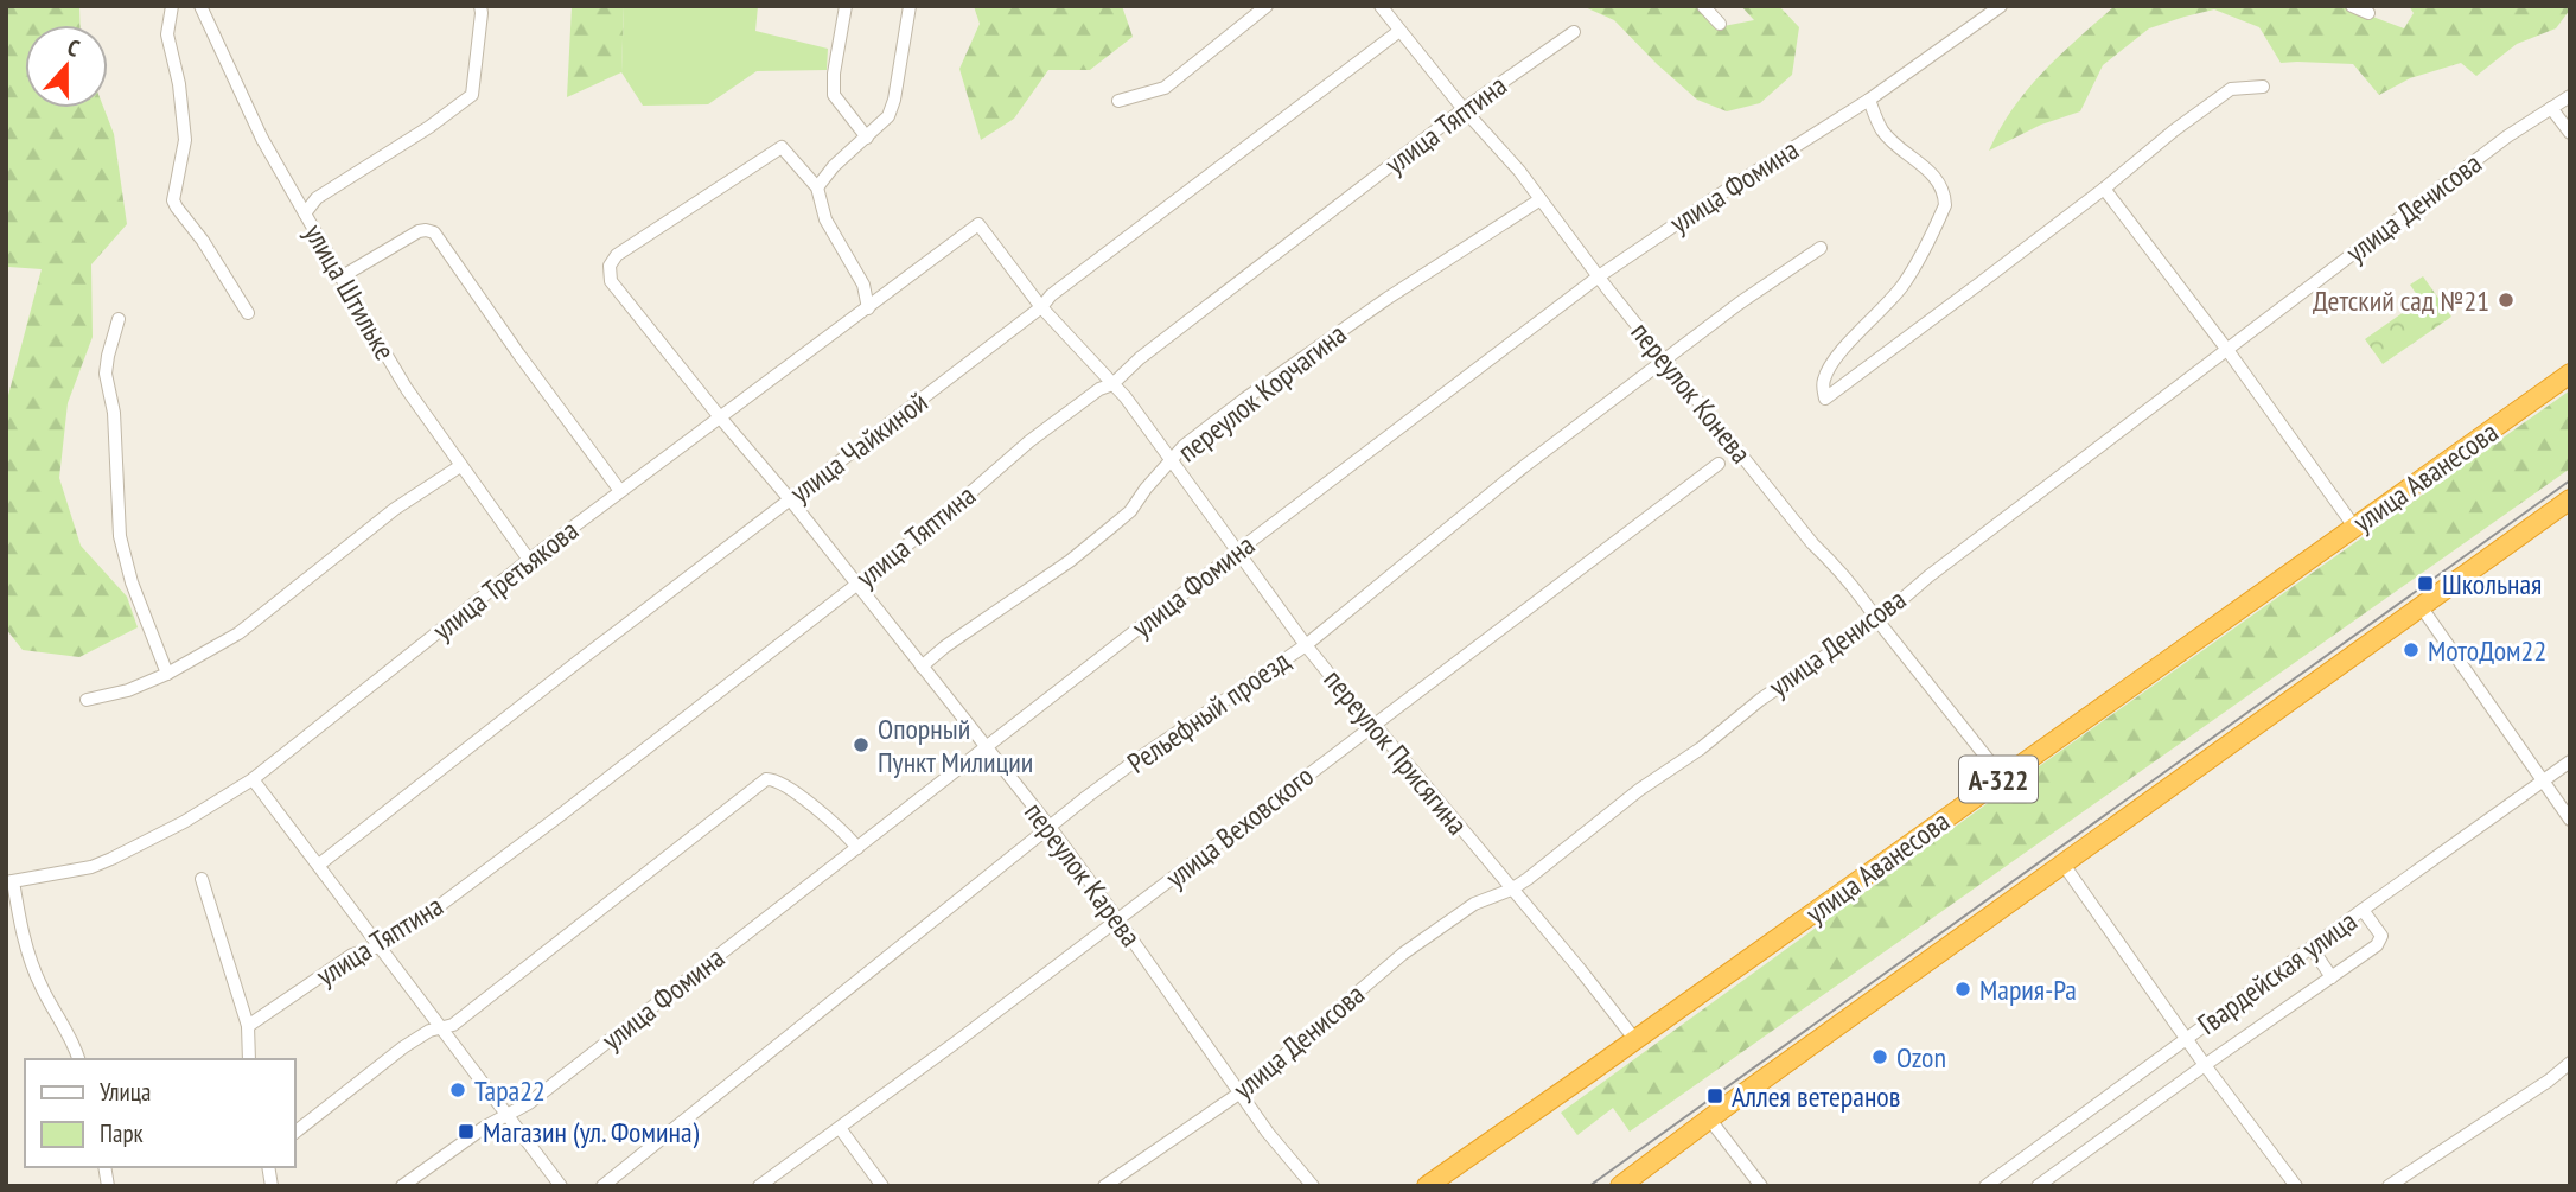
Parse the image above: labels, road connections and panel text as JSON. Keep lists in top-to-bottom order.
{
  "streets": {
    "highway": ["улица Аванесова", "А-322"],
    "street": [
      "улица Тяптина",
      "улица Фомина",
      "улица Денисова",
      "улица Штильке",
      "переулок Корчагина",
      "переулок Конева",
      "улица Чайкиной",
      "улица Третьякова",
      "Рельефный проезд",
      "переулок Присягина",
      "улица Веховского",
      "переулок Карева",
      "Гвардейская улица"
    ]
  },
  "crossings": [
    ["улица Тяптина", "переулок Конева"],
    ["улица Тяптина", "переулок Присягина"],
    ["улица Тяптина", "переулок Карева"],
    ["улица Фомина", "переулок Конева"],
    ["улица Фомина", "переулок Присягина"],
    ["улица Фомина", "переулок Карева"],
    ["улица Денисова", "переулок Конева"],
    ["улица Денисова", "переулок Присягина"],
    ["улица Денисова", "переулок Карева"],
    ["улица Штильке", "улица Третьякова"],
    ["переулок Корчагина", "переулок Конева"],
    ["переулок Корчагина", "переулок Присягина"],
    ["переулок Корчагина", "переулок Карева"],
    ["переулок Конева", "улица Чайкиной"],
    ["переулок Конева", "улица Аванесова"],
    ["переулок Конева", "Рельефный проезд"],
    ["улица Чайкиной", "переулок Присягина"],
    ["улица Чайкиной", "переулок Карева"],
    ["улица Аванесова", "переулок Присягина"],
    ["улица Третьякова", "переулок Присягина"],
    ["улица Третьякова", "переулок Карева"],
    ["Рельефный проезд", "переулок Присягина"],
    ["Рельефный проезд", "переулок Карева"],
    ["переулок Присягина", "улица Веховского"],
    ["улица Веховского", "переулок Карева"]
  ],
  "places": {
    "other": [
      "Детский сад №21",
      "МотоДом22",
      "Опорный Пункт Милиции",
      "Мария-Ра",
      "Ozon",
      "Тара22"
    ],
    "transit": ["Школьная", "Аллея ветеранов", "Магазин (ул. Фомина)"]
  },
  "legend": ["Улица", "Парк"],
  "north": "top"
}
